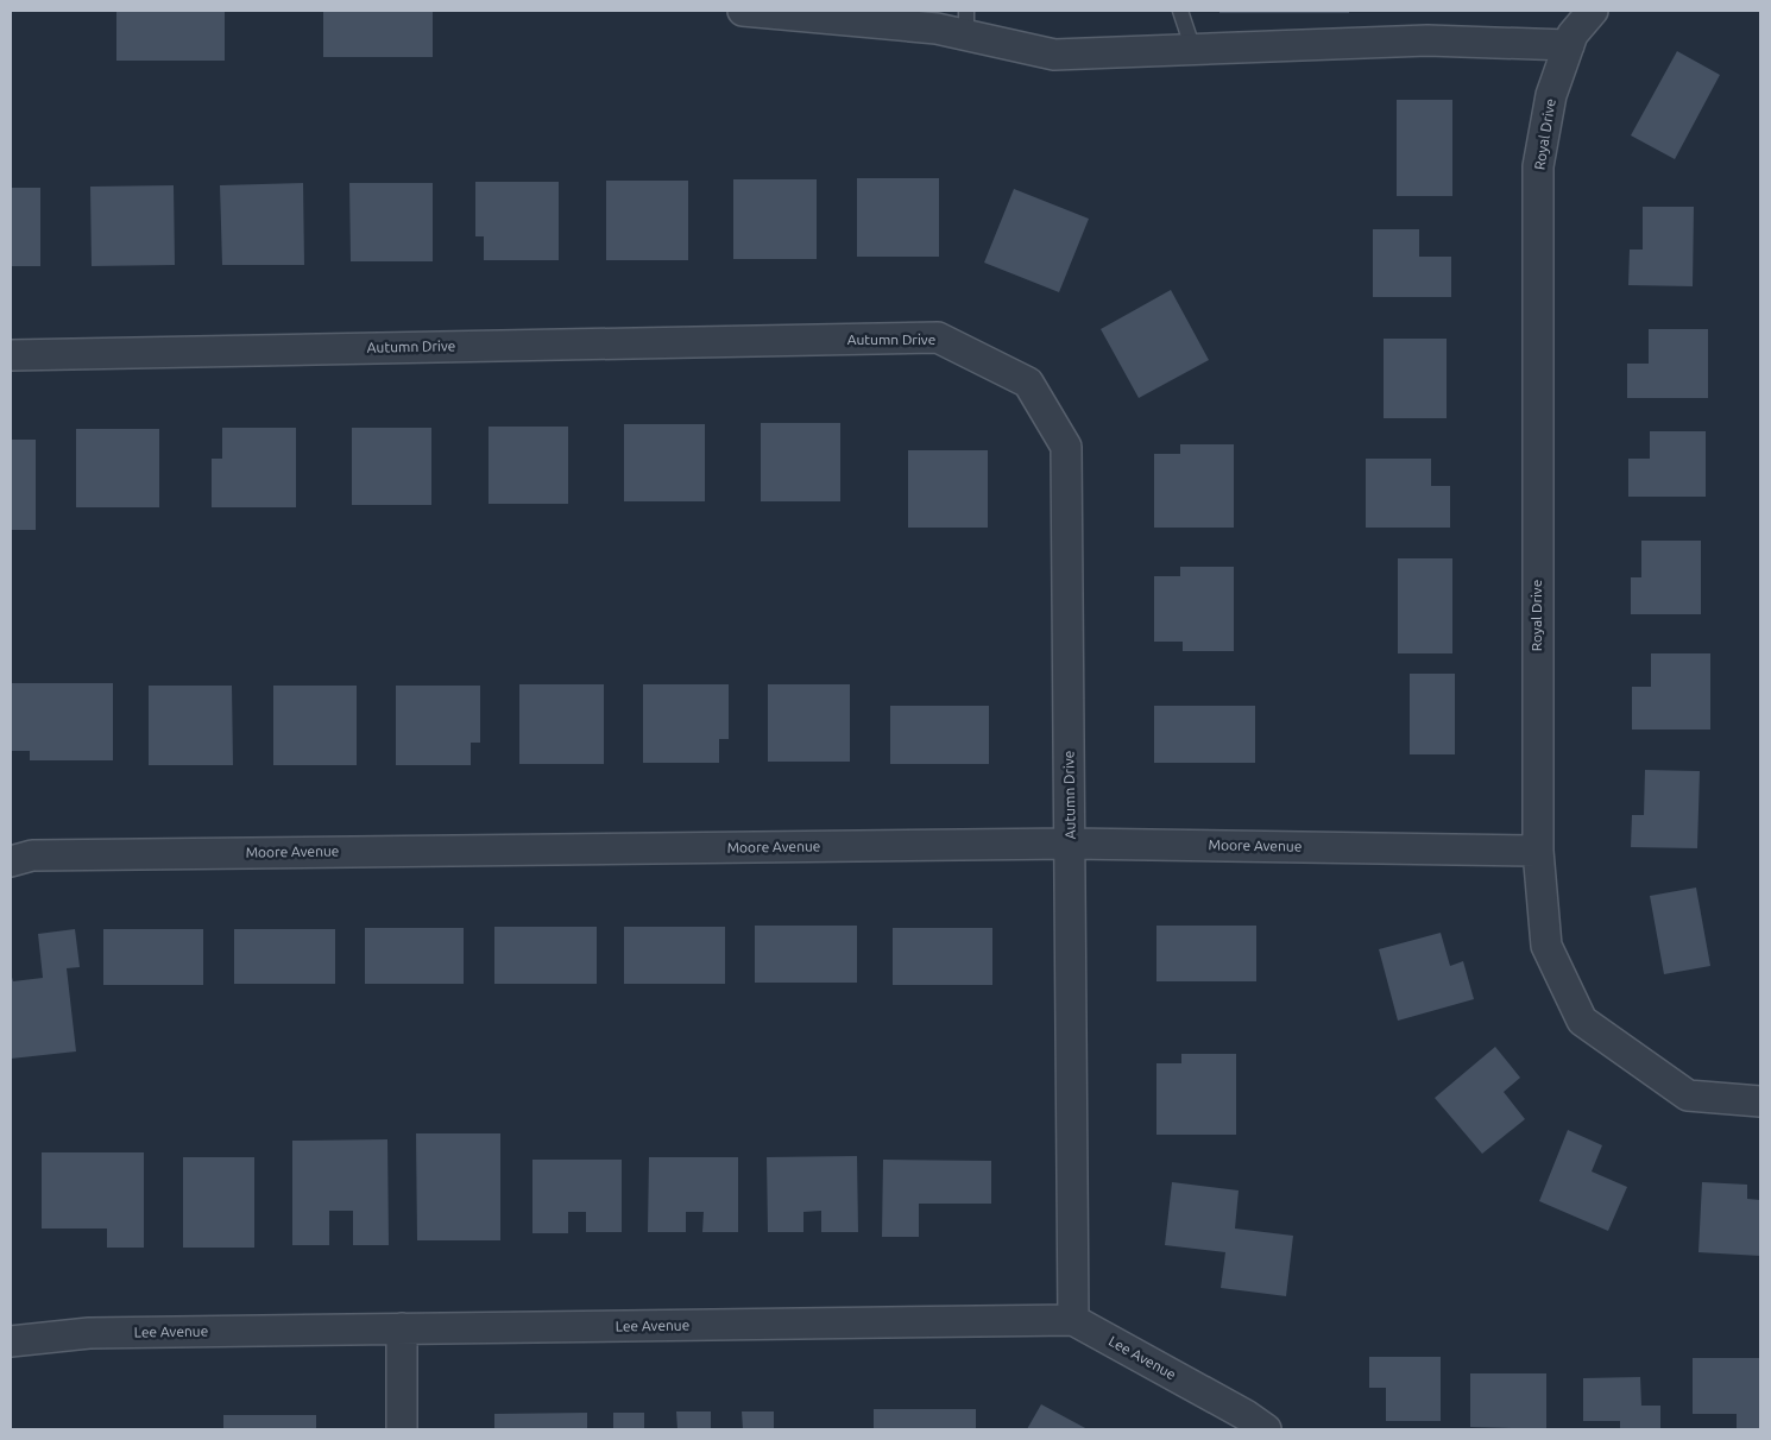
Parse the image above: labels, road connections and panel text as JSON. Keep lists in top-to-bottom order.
{
  "streets": {
    "street": [
      "Royal Drive",
      "Autumn Drive",
      "Moore Avenue",
      "Lee Avenue"
    ]
  },
  "crossings": [
    ["Royal Drive", "Moore Avenue"],
    ["Autumn Drive", "Moore Avenue"],
    ["Autumn Drive", "Lee Avenue"]
  ]
}
